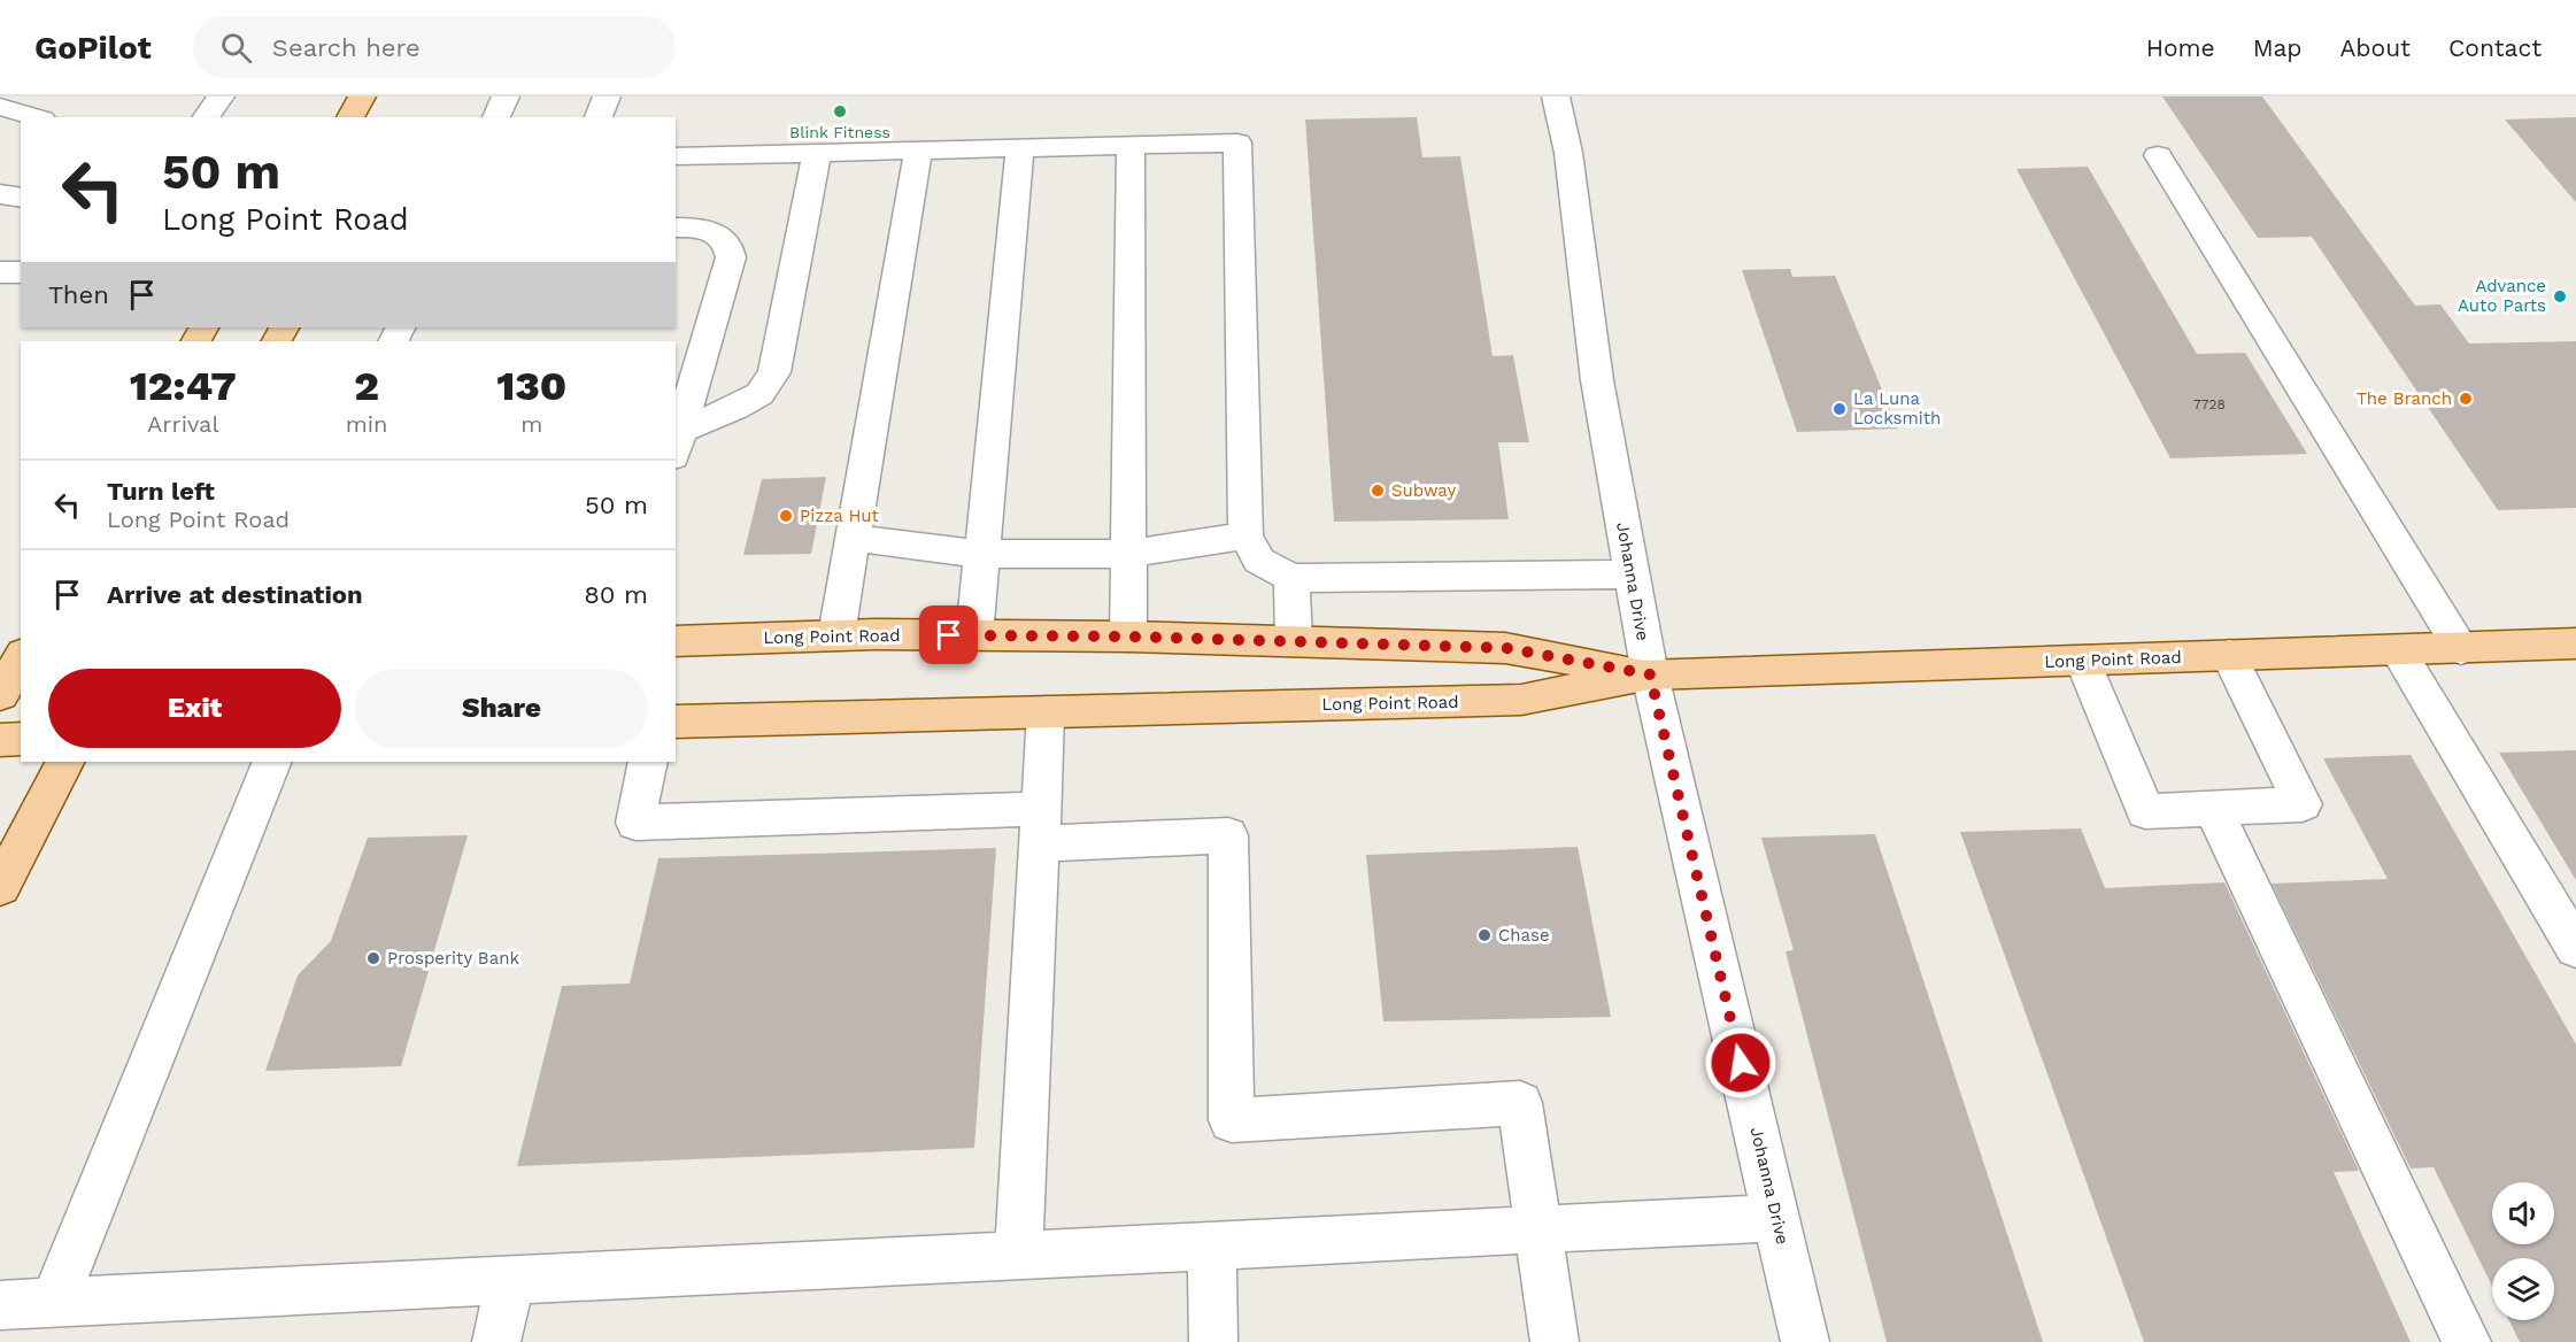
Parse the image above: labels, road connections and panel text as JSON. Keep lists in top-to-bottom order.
{
  "streets": {
    "main road": ["Long Point Road"],
    "street": ["Johanna Drive"]
  },
  "crossings": [
    ["Johanna Drive", "Long Point Road"]
  ],
  "places": [
    "Blink Fitness",
    "Advance Auto Parts",
    "The Branch",
    "La Luna Locksmith",
    "Subway",
    "Pizza Hut",
    "Chase",
    "Prosperity Bank"
  ],
  "house_numbers": ["7728"],
  "page": {
    "header": "GoPilot",
    "search": "Search here",
    "nav": [
      "Home",
      "Map",
      "About",
      "Contact"
    ],
    "turn": ["50 m", "Long Point Road"],
    "then": "Then",
    "eta": [
      "12:47",
      "Arrival",
      "2",
      "min",
      "130",
      "m"
    ],
    "list": [
      {
        "name": "Turn left",
        "note": "Long Point Road",
        "value": "50 m"
      },
      {
        "name": "Arrive at destination",
        "value": "80 m"
      }
    ],
    "buttons": ["Exit", "Share"]
  }
}
